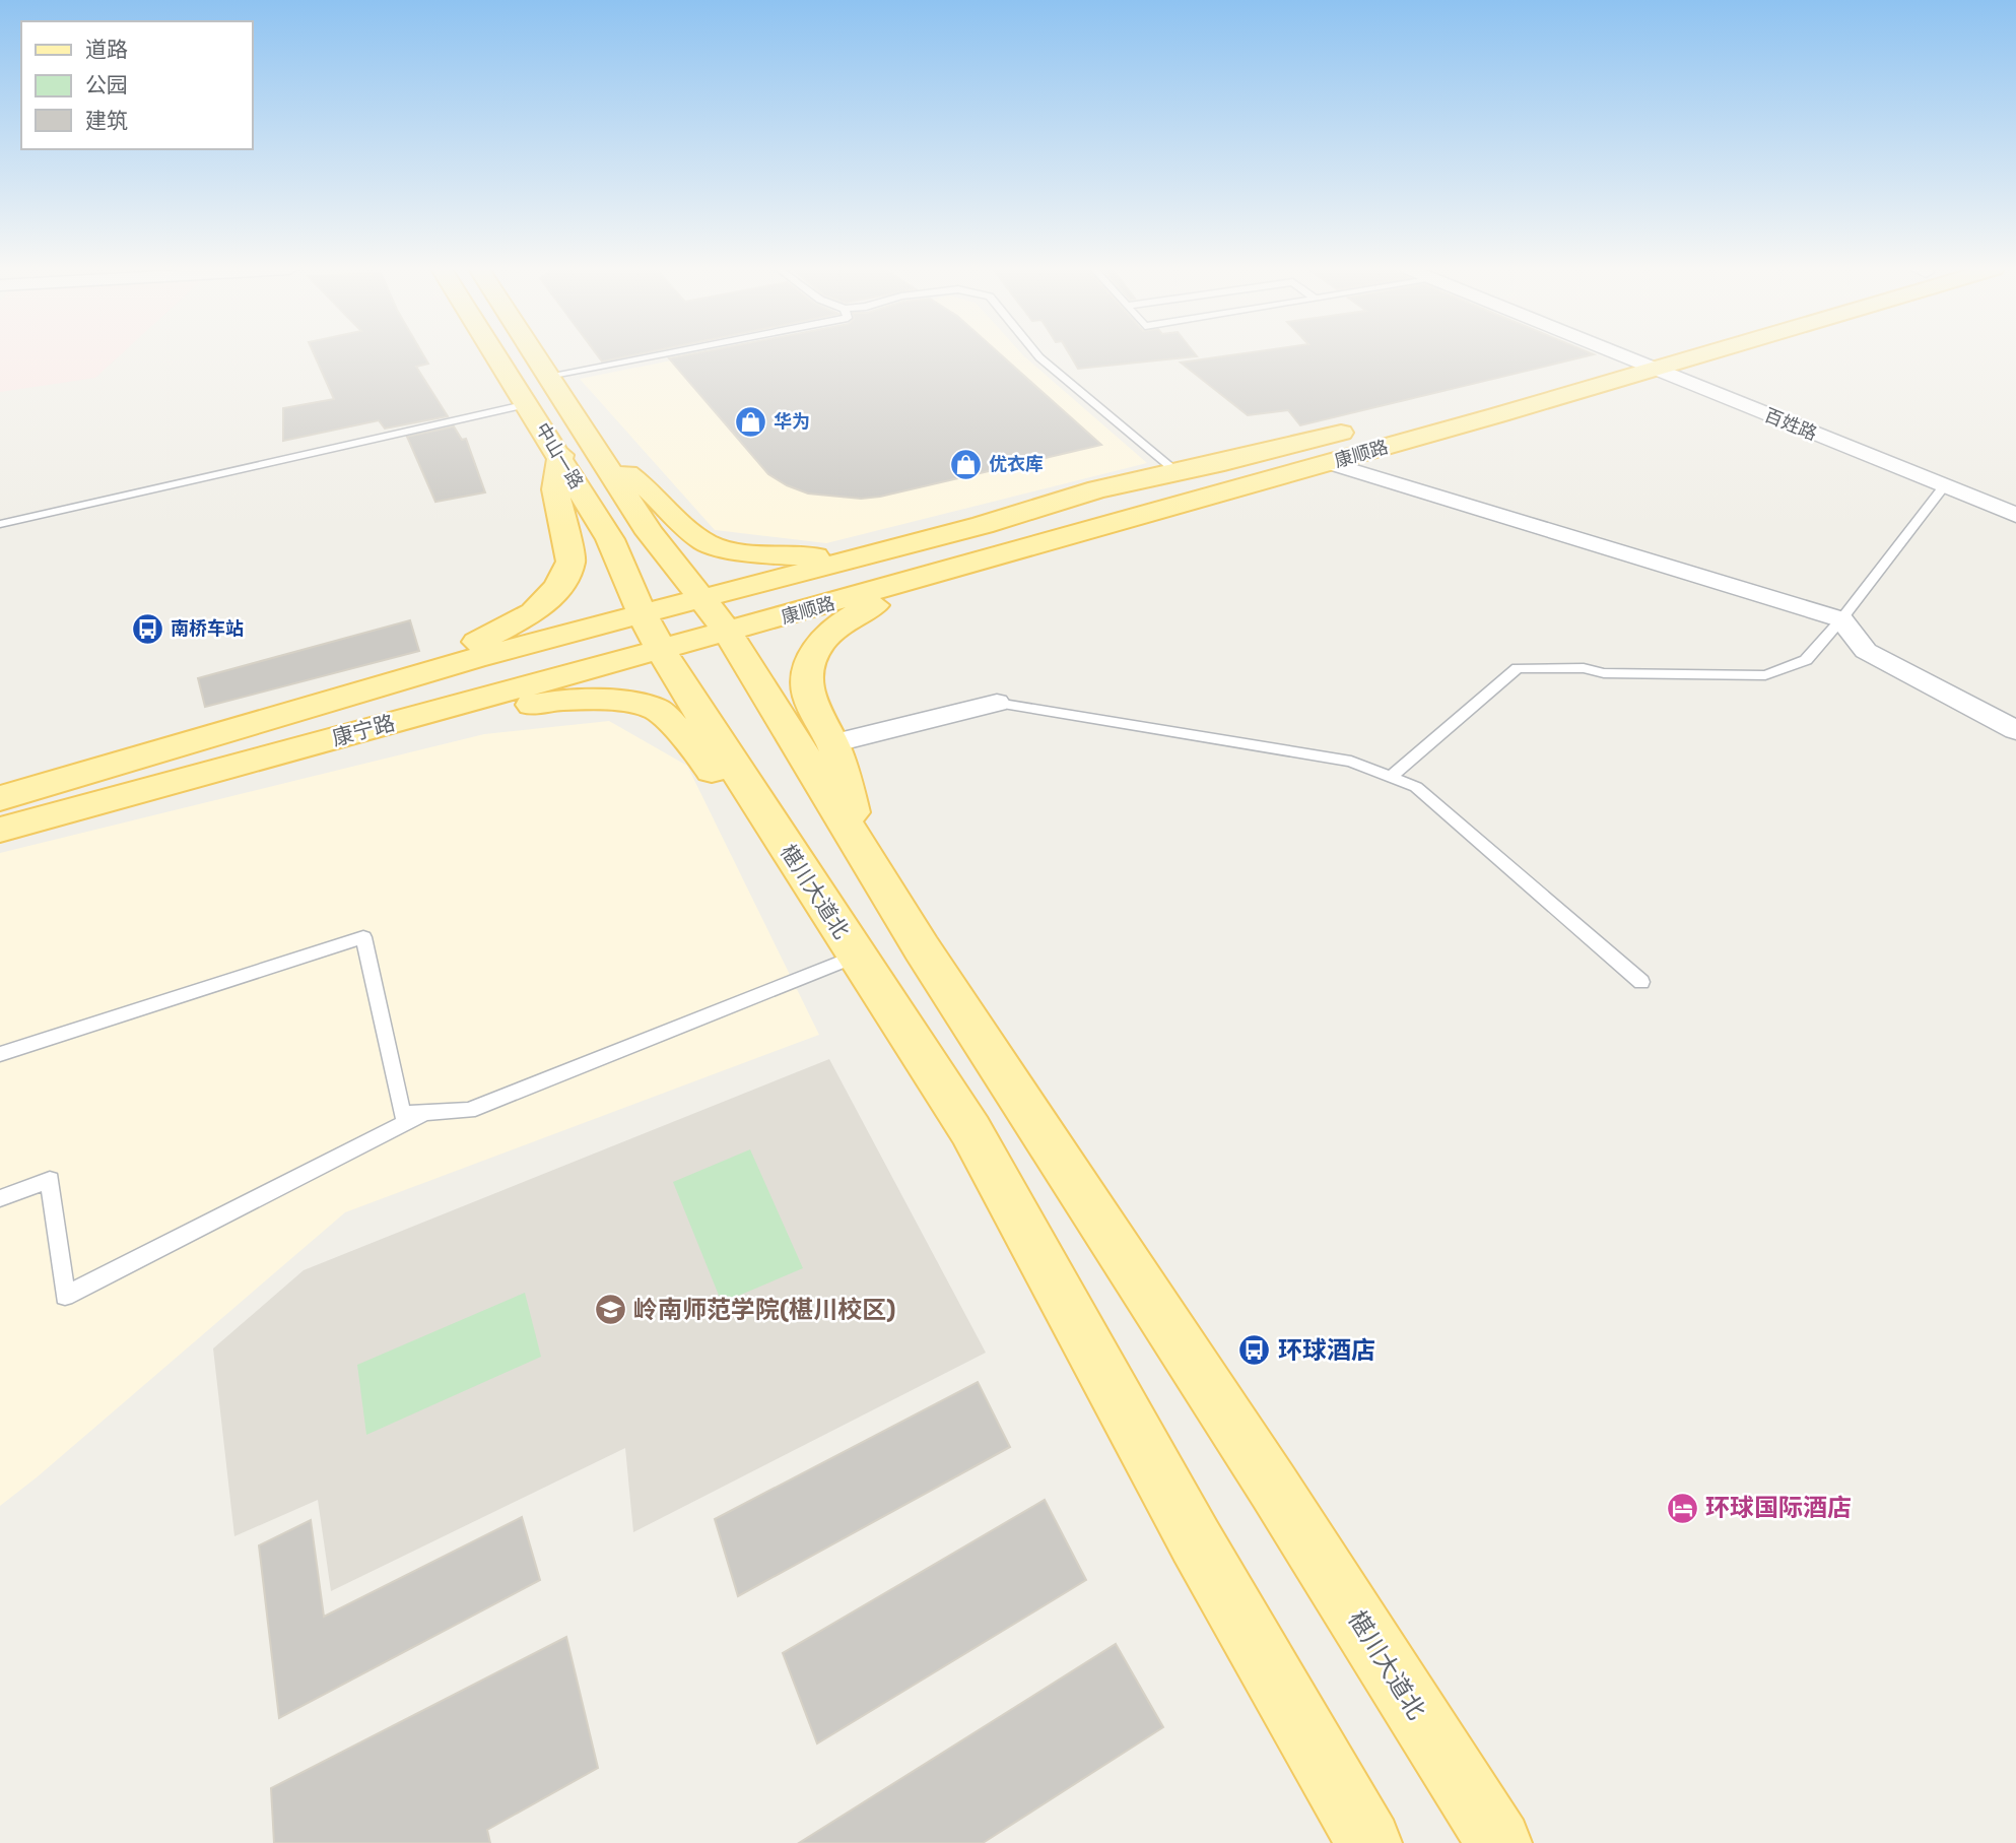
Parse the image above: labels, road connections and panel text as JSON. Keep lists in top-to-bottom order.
{
  "streets": {
    "main road": [
      "康顺路",
      "中山一路",
      "康宁路",
      "椹川大道北"
    ],
    "street": ["百姓路"]
  },
  "crossings": [
    ["百姓路", "康顺路"],
    ["康顺路", "中山一路"],
    ["康顺路", "康宁路"],
    ["中山一路", "康宁路"],
    ["中山一路", "椹川大道北"],
    ["康宁路", "椹川大道北"]
  ],
  "places": {
    "shop": ["华为", "优衣库"],
    "bus stop": ["南桥车站", "环球酒店"],
    "school or university": ["岭南师范学院(椹川校区)"],
    "hotel": ["环球国际酒店"]
  },
  "legend": ["道路", "公园", "建筑"]
}
